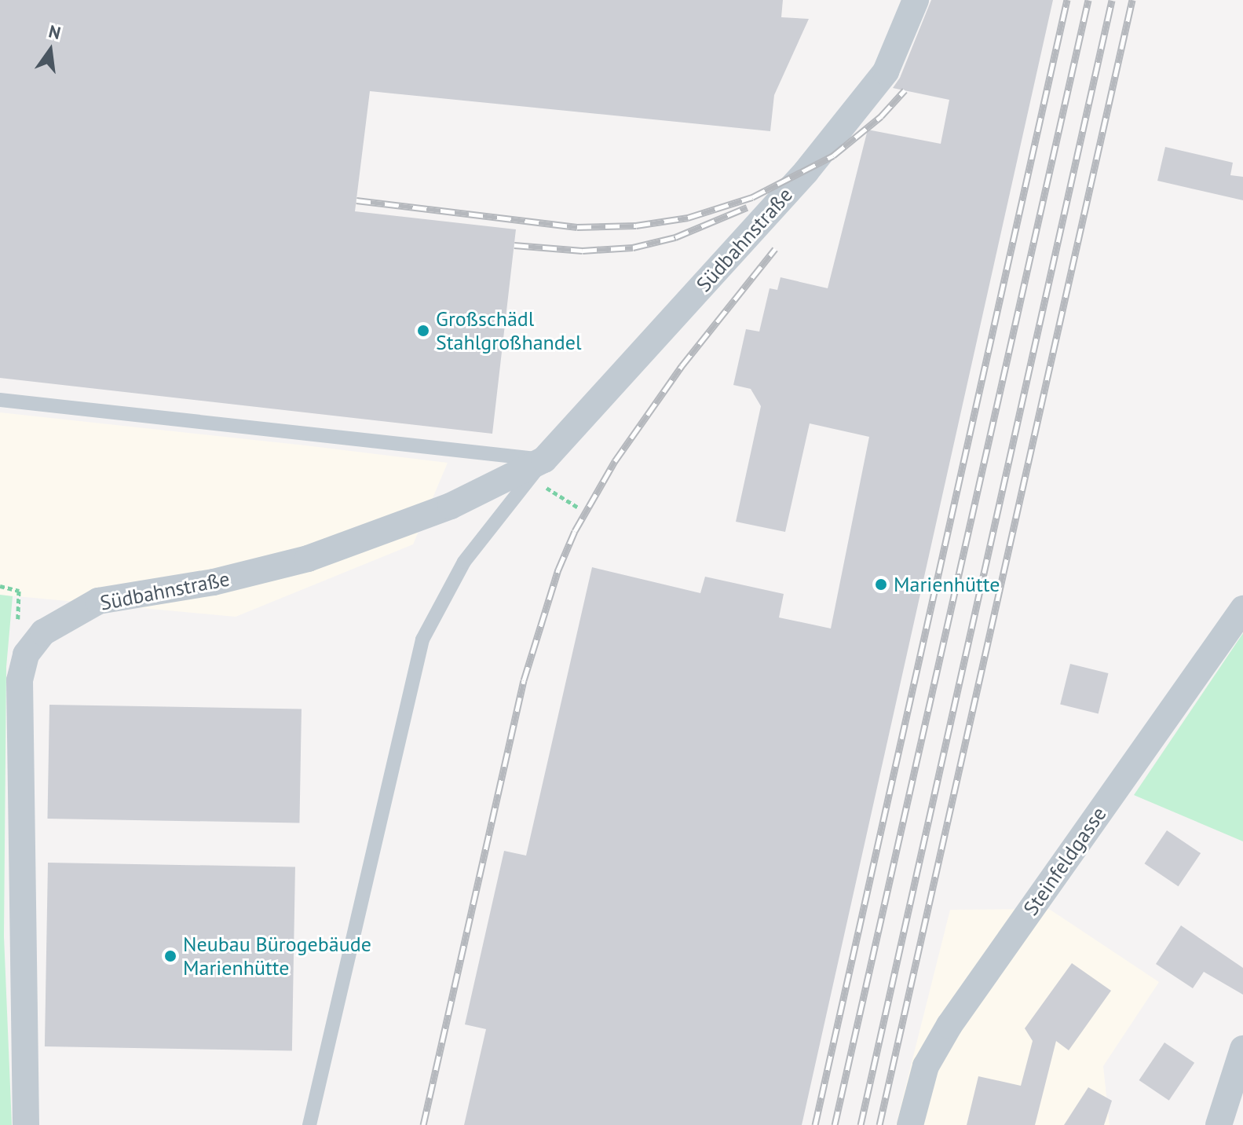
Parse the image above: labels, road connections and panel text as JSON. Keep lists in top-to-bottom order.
{
  "streets": {
    "street": ["Südbahnstraße", "Steinfeldgasse"]
  },
  "places": ["Großschädl Stahlgroßhandel", "Marienhütte", "Neubau Bürogebäude Marienhütte"],
  "north": "top"
}
